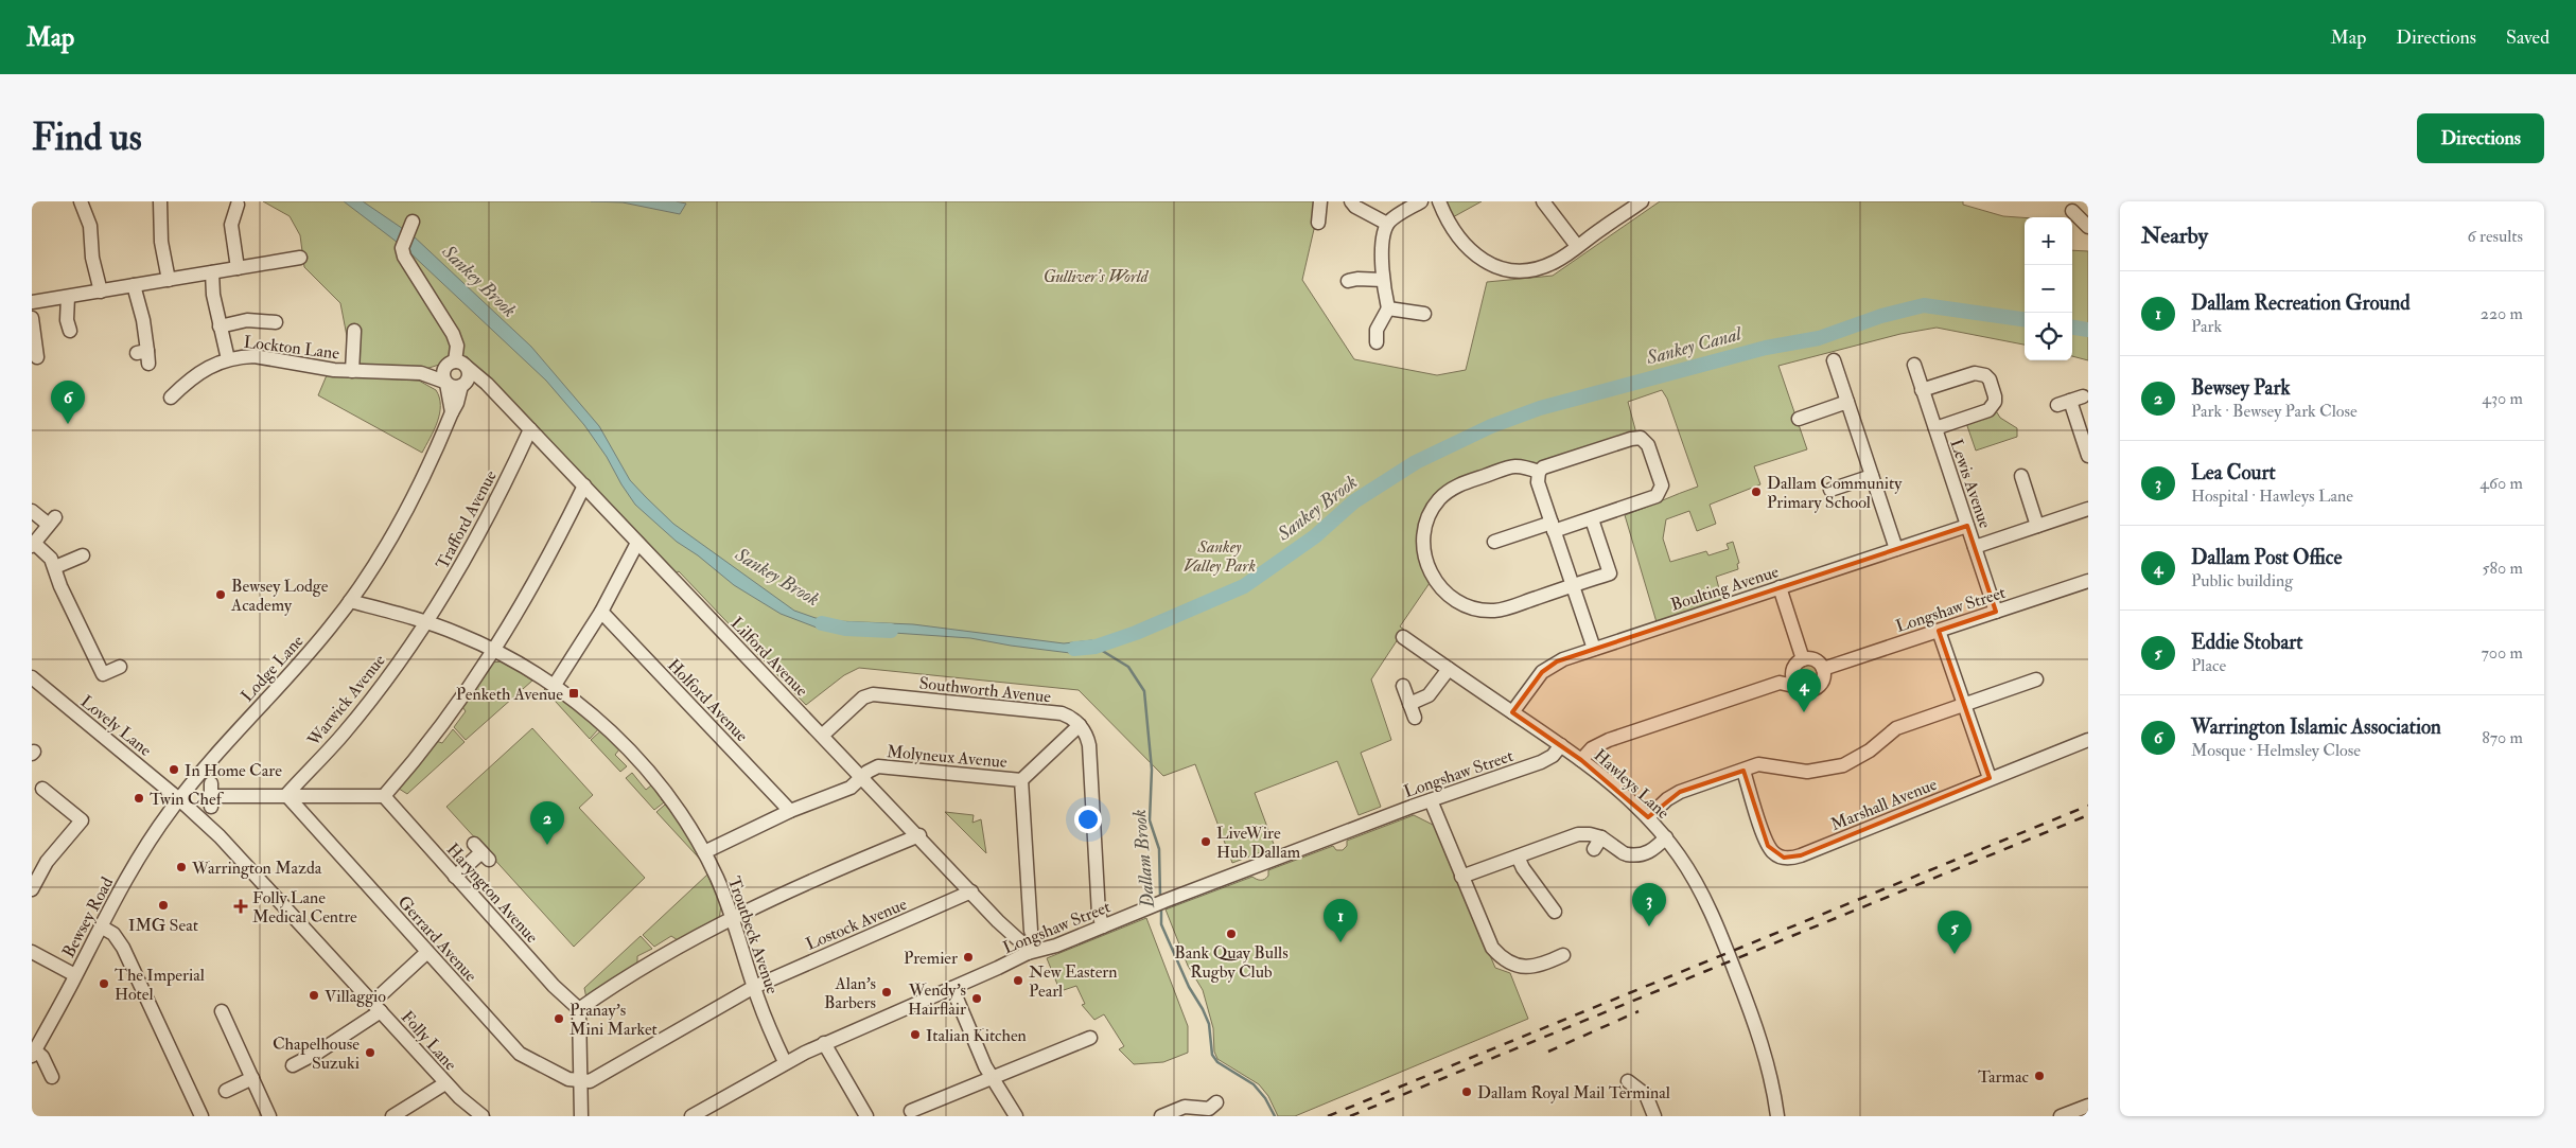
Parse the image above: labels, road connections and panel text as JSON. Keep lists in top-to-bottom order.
{
  "streets": {
    "street": [
      "Lockton Lane",
      "Lewis Avenue",
      "Trafford Avenue",
      "Boulting Avenue",
      "Longshaw Street",
      "Lilford Avenue",
      "Lodge Lane",
      "Southworth Avenue",
      "Warwick Avenue",
      "Holford Avenue",
      "Lovely Lane",
      "Molyneux Avenue",
      "Hawleys Lane",
      "Marshall Avenue",
      "Haryngton Avenue",
      "Bewsey Road",
      "Lostock Avenue",
      "Troutbeck Avenue",
      "Gerrard Avenue",
      "Folly Lane"
    ]
  },
  "crossings": [
    ["Lockton Lane", "Lilford Avenue"],
    ["Lockton Lane", "Lodge Lane"],
    ["Lewis Avenue", "Boulting Avenue"],
    ["Lewis Avenue", "Longshaw Street"],
    ["Trafford Avenue", "Lilford Avenue"],
    ["Trafford Avenue", "Warwick Avenue"],
    ["Trafford Avenue", "Troutbeck Avenue"],
    ["Boulting Avenue", "Hawleys Lane"],
    ["Longshaw Street", "Lilford Avenue"],
    ["Longshaw Street", "Hawleys Lane"],
    ["Longshaw Street", "Troutbeck Avenue"],
    ["Lilford Avenue", "Lodge Lane"],
    ["Lilford Avenue", "Southworth Avenue"],
    ["Lilford Avenue", "Molyneux Avenue"],
    ["Lilford Avenue", "Lostock Avenue"],
    ["Lodge Lane", "Lovely Lane"],
    ["Lodge Lane", "Bewsey Road"],
    ["Lodge Lane", "Troutbeck Avenue"],
    ["Lodge Lane", "Folly Lane"],
    ["Warwick Avenue", "Troutbeck Avenue"],
    ["Warwick Avenue", "Gerrard Avenue"],
    ["Holford Avenue", "Molyneux Avenue"],
    ["Lovely Lane", "Bewsey Road"],
    ["Lovely Lane", "Folly Lane"],
    ["Molyneux Avenue", "Troutbeck Avenue"],
    ["Bewsey Road", "Folly Lane"],
    ["Lostock Avenue", "Troutbeck Avenue"],
    ["Lostock Avenue", "Gerrard Avenue"]
  ],
  "water": ["Sankey Brook", "Sankey Canal", "Dallam Brook"],
  "parks": ["Gulliver's World", "Sankey Valley Park"],
  "places": {
    "other": [
      "Dallam Community Primary School",
      "Bewsey Lodge Academy",
      "In Home Care",
      "Twin Chef",
      "LiveWire Hub Dallam",
      "Warrington Mazda",
      "IMG Seat",
      "Bank Quay Bulls Rugby Club",
      "Premier",
      "New Eastern Pearl",
      "The Imperial Hotel",
      "Alan's Barbers",
      "Villaggio",
      "Wendy's Hairflair",
      "Pranay's Mini Market",
      "Italian Kitchen",
      "Chapelhouse Suzuki",
      "Tarmac",
      "Dallam Royal Mail Terminal"
    ],
    "transit": ["Penketh Avenue"],
    "health": ["Folly Lane Medical Centre"]
  },
  "page": {
    "header": "Map",
    "nav": ["Map", "Directions", "Saved"],
    "buttons": "Directions",
    "title": "Find us",
    "heading": ["Nearby", "6 results"],
    "map_buttons": ["+", "−"],
    "list": [
      {
        "mark": "1",
        "name": "Dallam Recreation Ground",
        "note": "Park",
        "value": "220 m"
      },
      {
        "mark": "2",
        "name": "Bewsey Park",
        "note": "Park · Bewsey Park Close",
        "value": "430 m"
      },
      {
        "mark": "3",
        "name": "Lea Court",
        "note": "Hospital · Hawleys Lane",
        "value": "460 m"
      },
      {
        "mark": "4",
        "name": "Dallam Post Office",
        "note": "Public building",
        "value": "580 m"
      },
      {
        "mark": "5",
        "name": "Eddie Stobart",
        "note": "Place",
        "value": "700 m"
      },
      {
        "mark": "6",
        "name": "Warrington Islamic Association",
        "note": "Mosque · Helmsley Close",
        "value": "870 m"
      }
    ],
    "pins": [
      "6",
      "4",
      "2",
      "3",
      "1",
      "5"
    ]
  }
}
